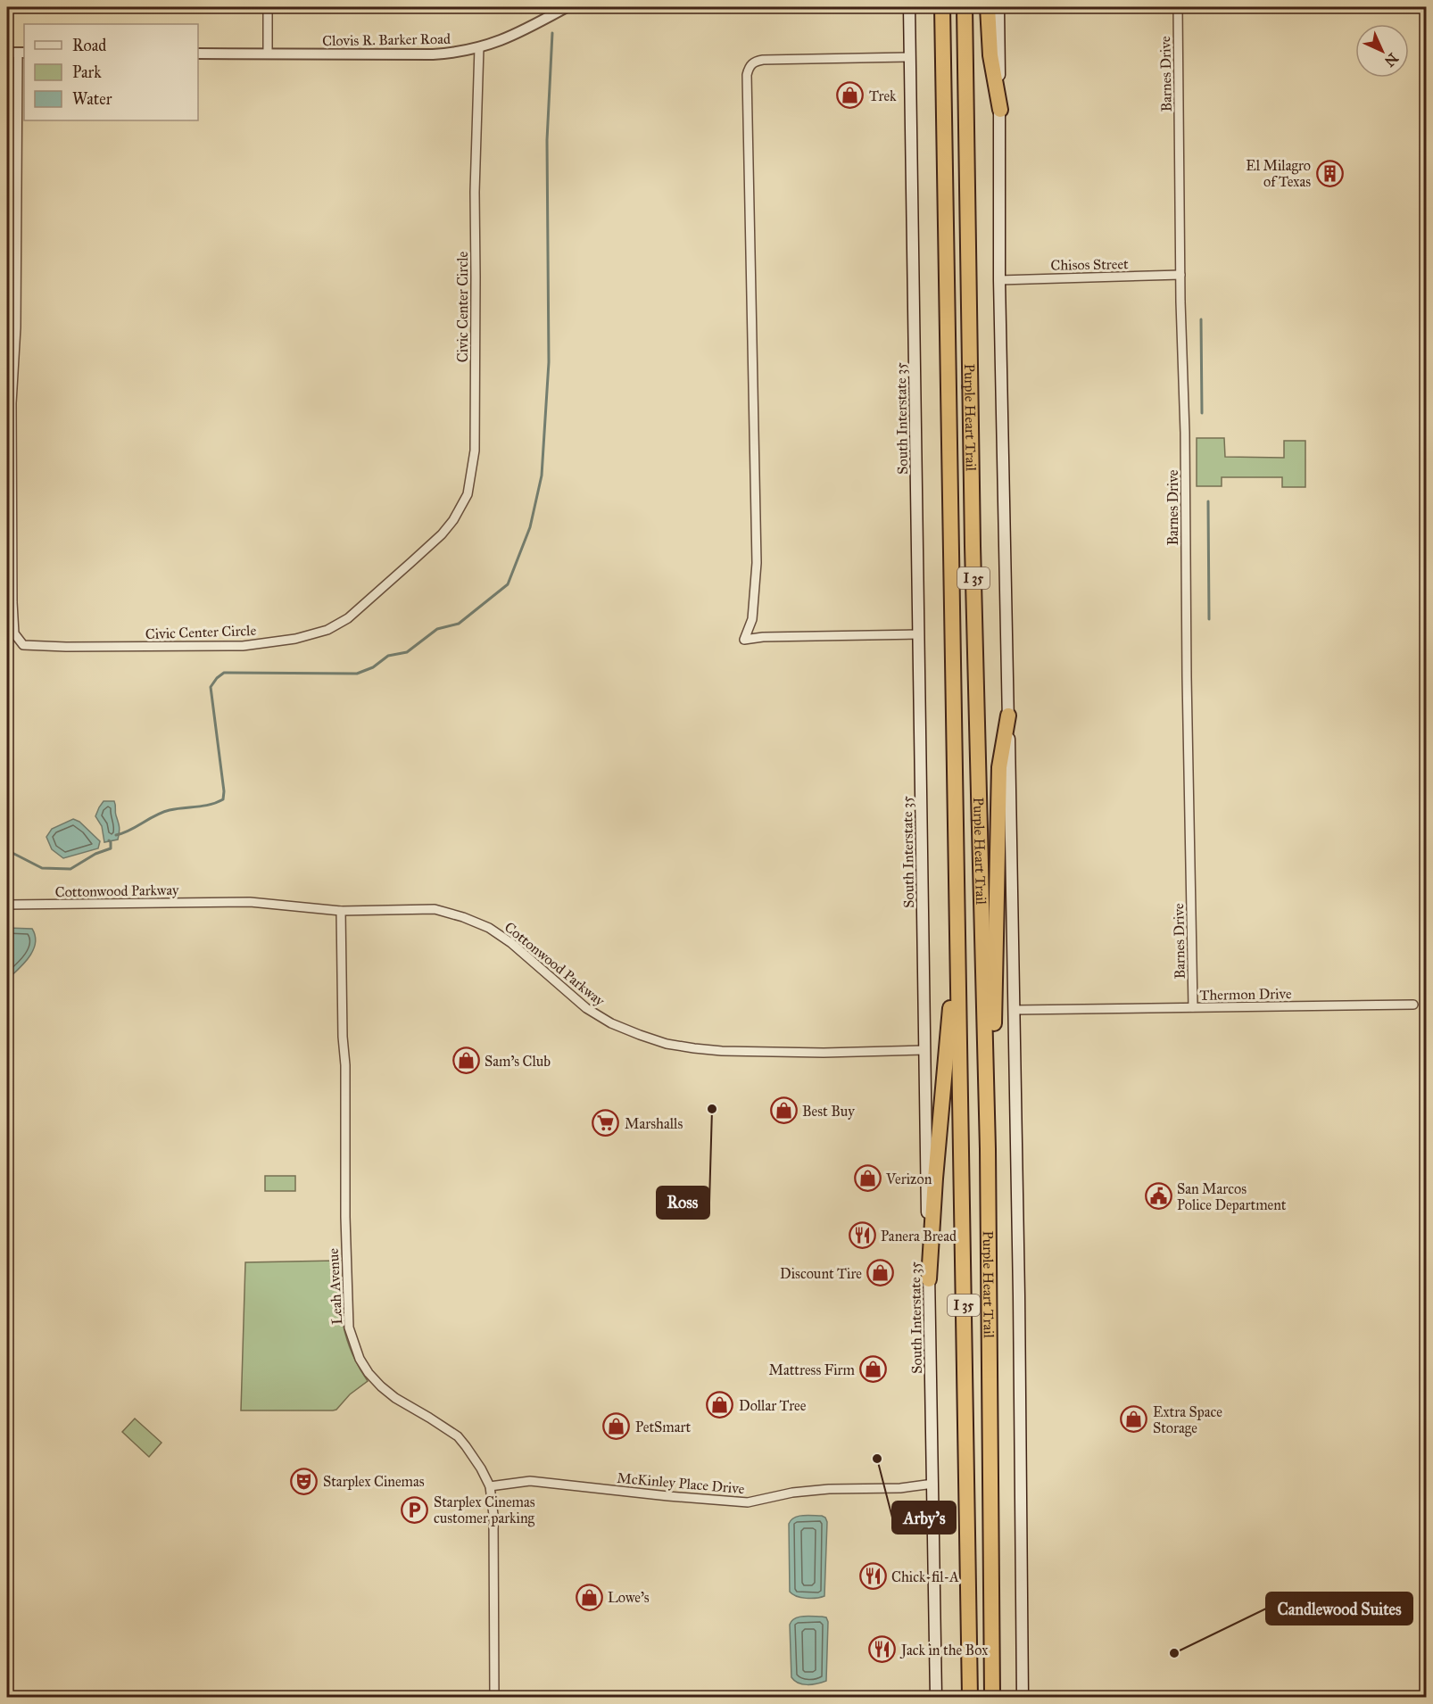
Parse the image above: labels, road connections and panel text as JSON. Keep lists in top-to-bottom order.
{
  "streets": {
    "highway": ["Purple Heart Trail", "I 35"],
    "main road": ["South Interstate 35"],
    "street": [
      "Clovis R. Barker Road",
      "Barnes Drive",
      "Chisos Street",
      "Civic Center Circle",
      "Cottonwood Parkway",
      "Thermon Drive",
      "Leah Avenue",
      "McKinley Place Drive"
    ]
  },
  "crossings": [
    ["Clovis R. Barker Road", "Civic Center Circle"],
    ["Barnes Drive", "Chisos Street"],
    ["Barnes Drive", "Thermon Drive"],
    ["South Interstate 35", "Cottonwood Parkway"],
    ["South Interstate 35", "McKinley Place Drive"],
    ["Cottonwood Parkway", "Leah Avenue"],
    ["Leah Avenue", "McKinley Place Drive"]
  ],
  "places": {
    "shop": [
      "Trek",
      "Sam's Club",
      "Best Buy",
      "Verizon",
      "Discount Tire",
      "Mattress Firm",
      "Dollar Tree",
      "Extra Space Storage",
      "PetSmart",
      "Lowe's"
    ],
    "building": ["El Milagro of Texas"],
    "other": ["Ross", "Arby's", "Candlewood Suites"],
    "supermarket": ["Marshalls"],
    "public building": ["San Marcos Police Department"],
    "restaurant": ["Panera Bread", "Chick-fil-A", "Jack in the Box"],
    "theatre": ["Starplex Cinemas"],
    "parking": ["Starplex Cinemas customer parking"]
  },
  "legend": ["Road", "Park", "Water"],
  "north": "bottom right"
}
